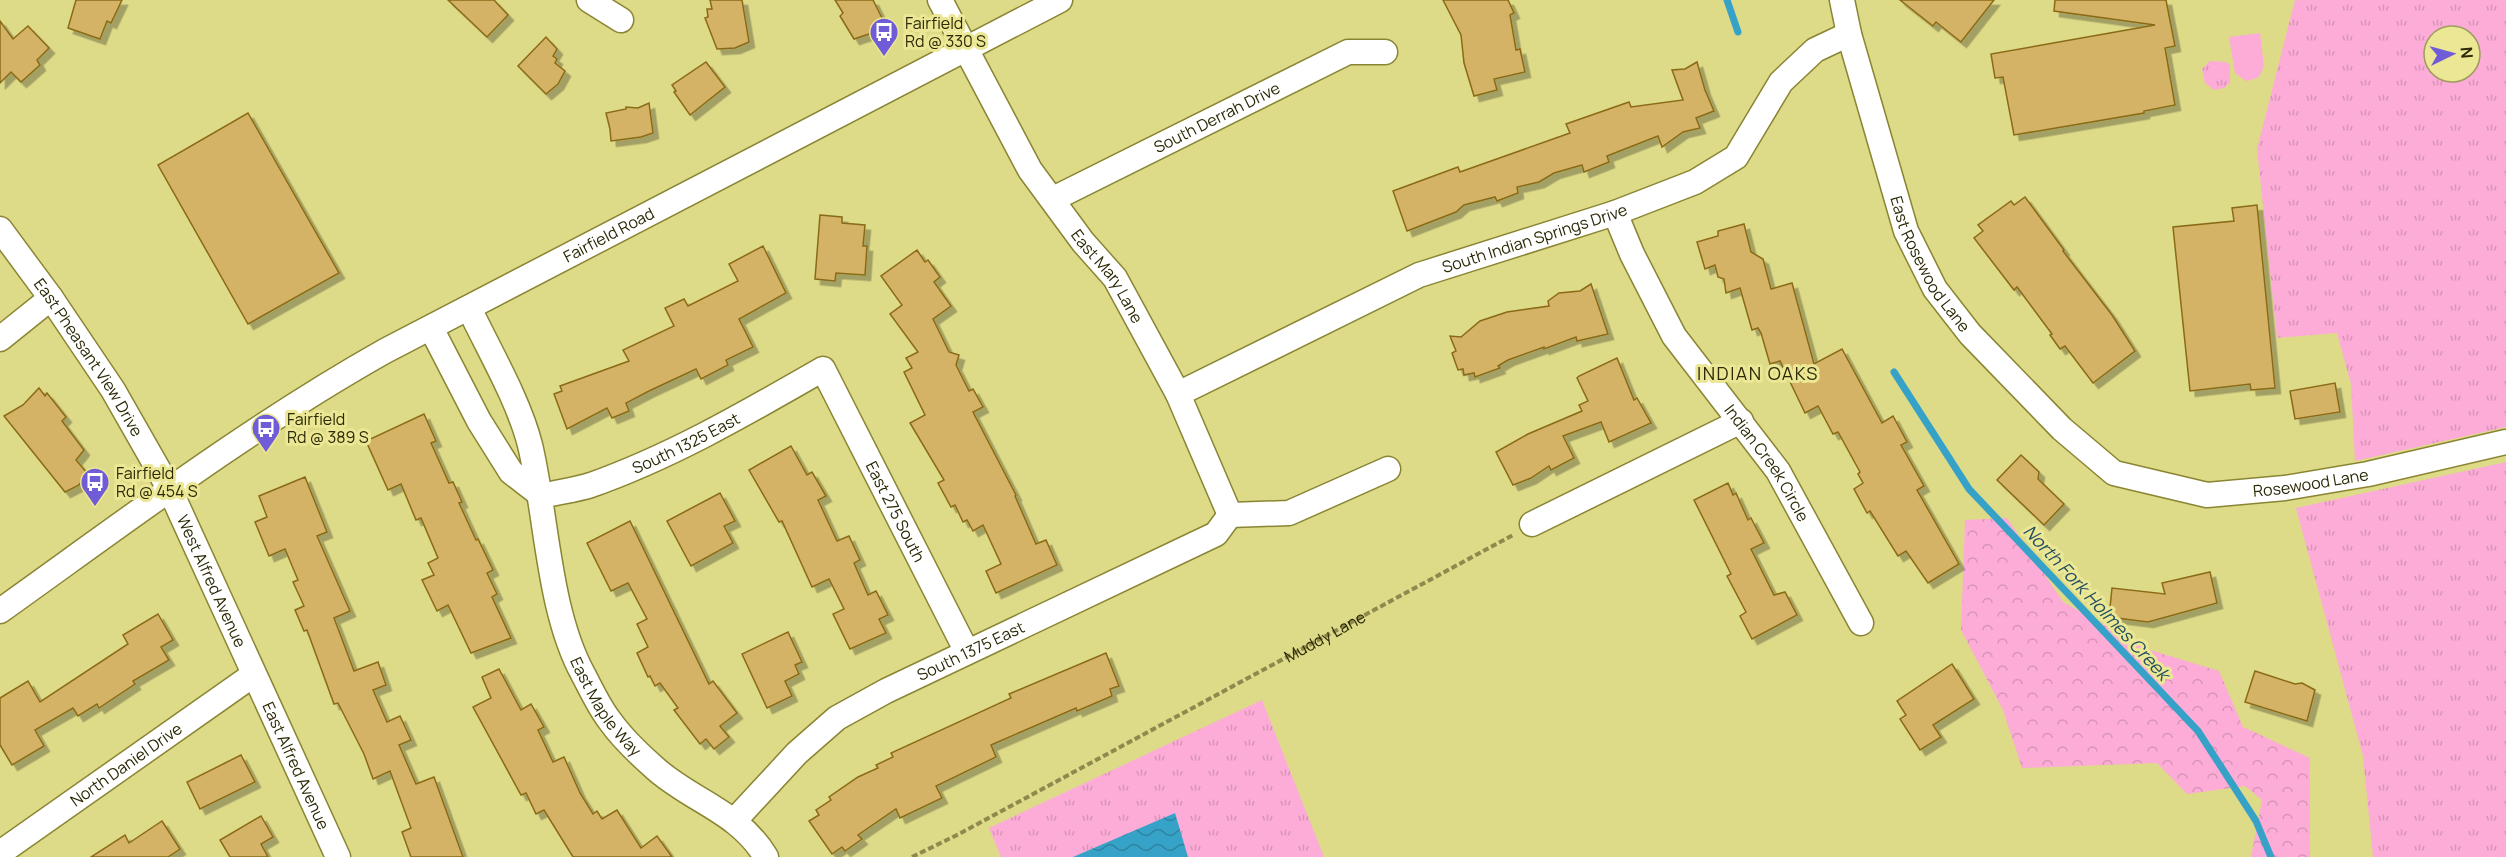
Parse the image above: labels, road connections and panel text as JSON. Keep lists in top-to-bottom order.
{
  "streets": {
    "street": [
      "South Derrah Drive",
      "Fairfield Road",
      "South Indian Springs Drive",
      "East Rosewood Lane",
      "East Mary Lane",
      "East Pheasant View Drive",
      "South 1325 East",
      "Indian Creek Circle",
      "Rosewood Lane",
      "East 275 South",
      "West Alfred Avenue",
      "South 1375 East",
      "East Maple Way",
      "North Daniel Drive",
      "East Alfred Avenue"
    ],
    "path": ["Muddy Lane"]
  },
  "crossings": [
    ["South Derrah Drive", "East Mary Lane"],
    ["Fairfield Road", "East Mary Lane"],
    ["Fairfield Road", "East Pheasant View Drive"],
    ["Fairfield Road", "West Alfred Avenue"],
    ["Fairfield Road", "East Maple Way"],
    ["South Indian Springs Drive", "East Rosewood Lane"],
    ["South Indian Springs Drive", "East Mary Lane"],
    ["South Indian Springs Drive", "Indian Creek Circle"],
    ["East Rosewood Lane", "Rosewood Lane"],
    ["East Mary Lane", "South 1375 East"],
    ["East Pheasant View Drive", "West Alfred Avenue"],
    ["South 1325 East", "East 275 South"],
    ["South 1325 East", "East Maple Way"],
    ["East 275 South", "South 1375 East"],
    ["West Alfred Avenue", "North Daniel Drive"],
    ["West Alfred Avenue", "East Alfred Avenue"],
    ["South 1375 East", "East Maple Way"],
    ["North Daniel Drive", "East Alfred Avenue"]
  ],
  "districts": ["INDIAN OAKS"],
  "water": ["North Fork Holmes Creek"],
  "places": {
    "bus stop": ["Fairfield Rd @ 330 S", "Fairfield Rd @ 389 S", "Fairfield Rd @ 454 S"]
  },
  "north": "right"
}
